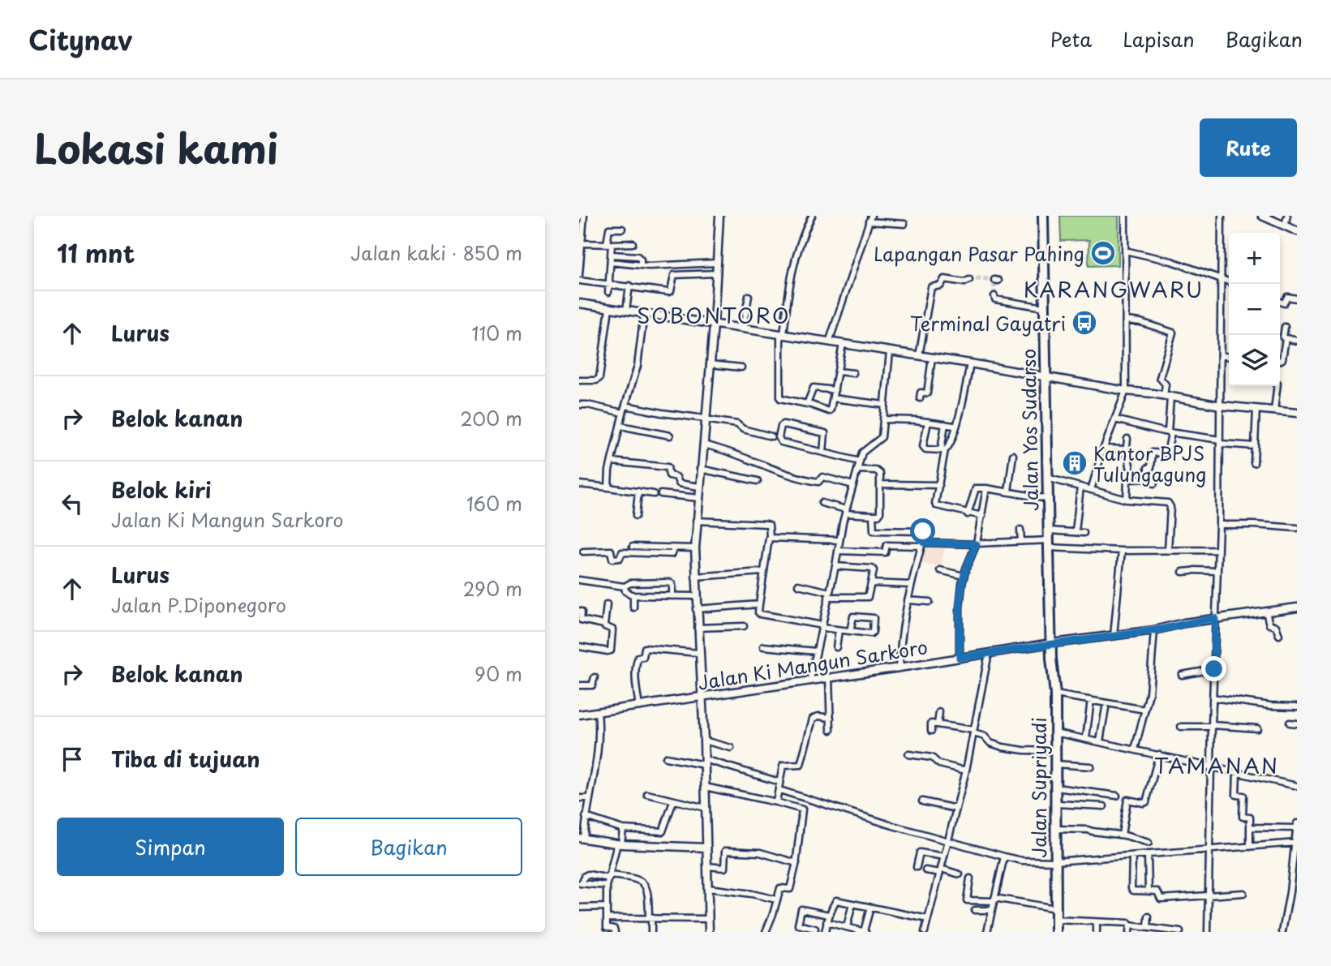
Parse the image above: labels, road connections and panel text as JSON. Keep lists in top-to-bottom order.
{
  "streets": {
    "highway": ["Jalan Yos Sudarso", "Jalan Supriyadi"],
    "street": ["Jalan Ki Mangun Sarkoro"]
  },
  "crossings": [
    ["Jalan Yos Sudarso", "Jalan Ki Mangun Sarkoro"],
    ["Jalan Yos Sudarso", "Jalan Supriyadi"],
    ["Jalan Ki Mangun Sarkoro", "Jalan Supriyadi"]
  ],
  "districts": ["KARANGWARU", "SOBONTORO", "TAMANAN"],
  "places": {
    "sports": ["Lapangan Pasar Pahing"],
    "bus stop": ["Terminal Gayatri"],
    "building": ["Kantor BPJS Tulungagung"]
  },
  "page": {
    "header": "Citynav",
    "nav": ["Peta", "Lapisan", "Bagikan"],
    "title": "Lokasi kami",
    "buttons": [
      "Rute",
      ["Simpan", "Bagikan"]
    ],
    "heading": ["11 mnt", "Jalan kaki · 850 m"],
    "map_buttons": ["+", "−"],
    "list": [
      ["Lurus", "110 m"],
      ["Belok kanan", "200 m"],
      ["Belok kiri", "Jalan Ki Mangun Sarkoro", "160 m"],
      ["Lurus", "Jalan P.Diponegoro", "290 m"],
      ["Belok kanan", "90 m"],
      "Tiba di tujuan"
    ]
  }
}
